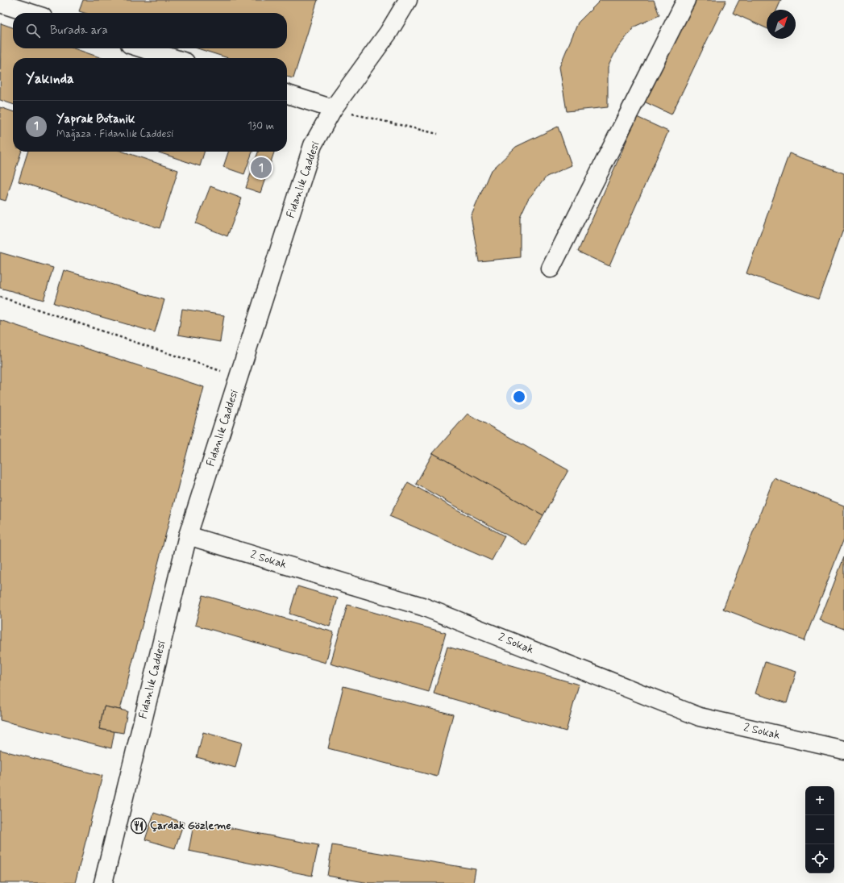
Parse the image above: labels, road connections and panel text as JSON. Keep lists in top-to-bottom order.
{
  "streets": {
    "street": ["Fidanlık Caddesi", "2 Sokak"]
  },
  "crossings": [
    ["Fidanlık Caddesi", "2 Sokak"]
  ],
  "places": {
    "restaurant": ["Çardak Gözleme"]
  },
  "north": "top right",
  "page": {
    "search": "Burada ara",
    "heading": "Yakında",
    "list": [
      {
        "mark": "1",
        "name": "Yaprak Botanik",
        "note": "Mağaza · Fidanlık Caddesi",
        "value": "130 m"
      }
    ],
    "pins": "1",
    "map_buttons": ["+", "−"]
  }
}
